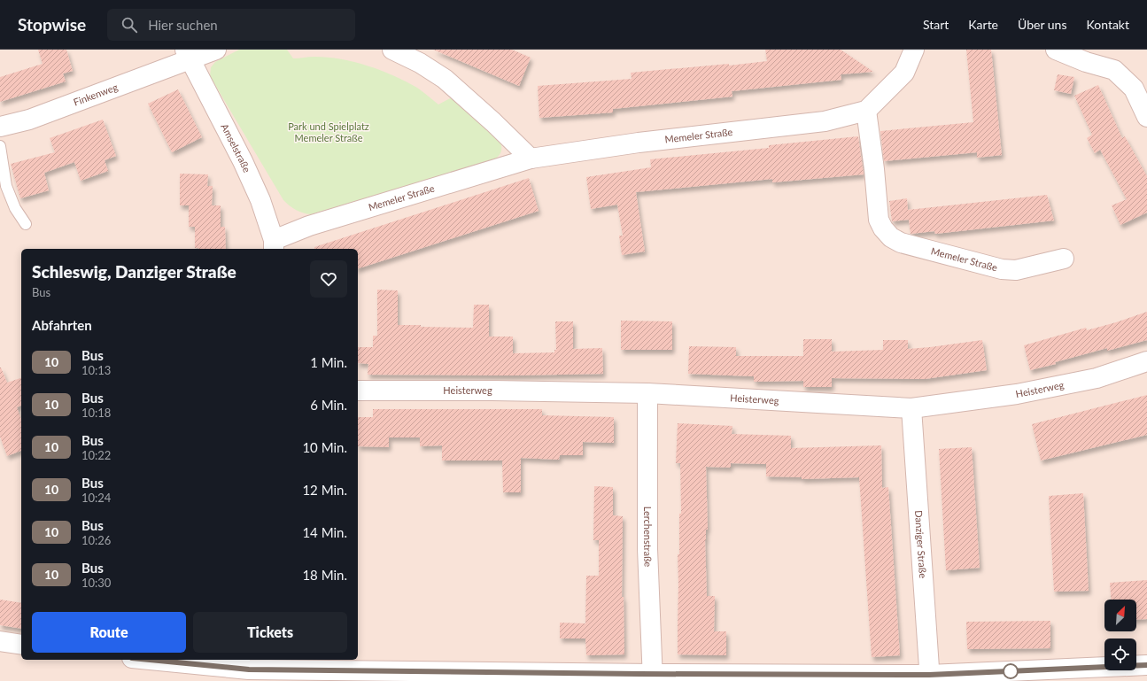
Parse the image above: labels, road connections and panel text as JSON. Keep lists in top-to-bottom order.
{
  "streets": {
    "street": [
      "Finkenweg",
      "Memeler Straße",
      "Amselstraße",
      "Heisterweg",
      "Lerchenstraße",
      "Danziger Straße"
    ]
  },
  "crossings": [
    ["Finkenweg", "Amselstraße"],
    ["Memeler Straße", "Amselstraße"],
    ["Heisterweg", "Lerchenstraße"],
    ["Heisterweg", "Danziger Straße"]
  ],
  "parks": ["Park und Spielplatz Memeler Straße"],
  "lines": ["bus line 10"],
  "north": "top right",
  "page": {
    "header": "Stopwise",
    "search": "Hier suchen",
    "nav": [
      "Start",
      "Karte",
      "Über uns",
      "Kontakt"
    ],
    "heading": [
      ["Schleswig, Danziger Straße", "Bus"],
      "Abfahrten"
    ],
    "list": [
      {
        "mark": "10",
        "name": "Bus",
        "note": "10:13",
        "value": "1 Min."
      },
      {
        "mark": "10",
        "name": "Bus",
        "note": "10:18",
        "value": "6 Min."
      },
      {
        "mark": "10",
        "name": "Bus",
        "note": "10:22",
        "value": "10 Min."
      },
      {
        "mark": "10",
        "name": "Bus",
        "note": "10:24",
        "value": "12 Min."
      },
      {
        "mark": "10",
        "name": "Bus",
        "note": "10:26",
        "value": "14 Min."
      },
      {
        "mark": "10",
        "name": "Bus",
        "note": "10:30",
        "value": "18 Min."
      }
    ],
    "buttons": ["Route", "Tickets"]
  }
}
